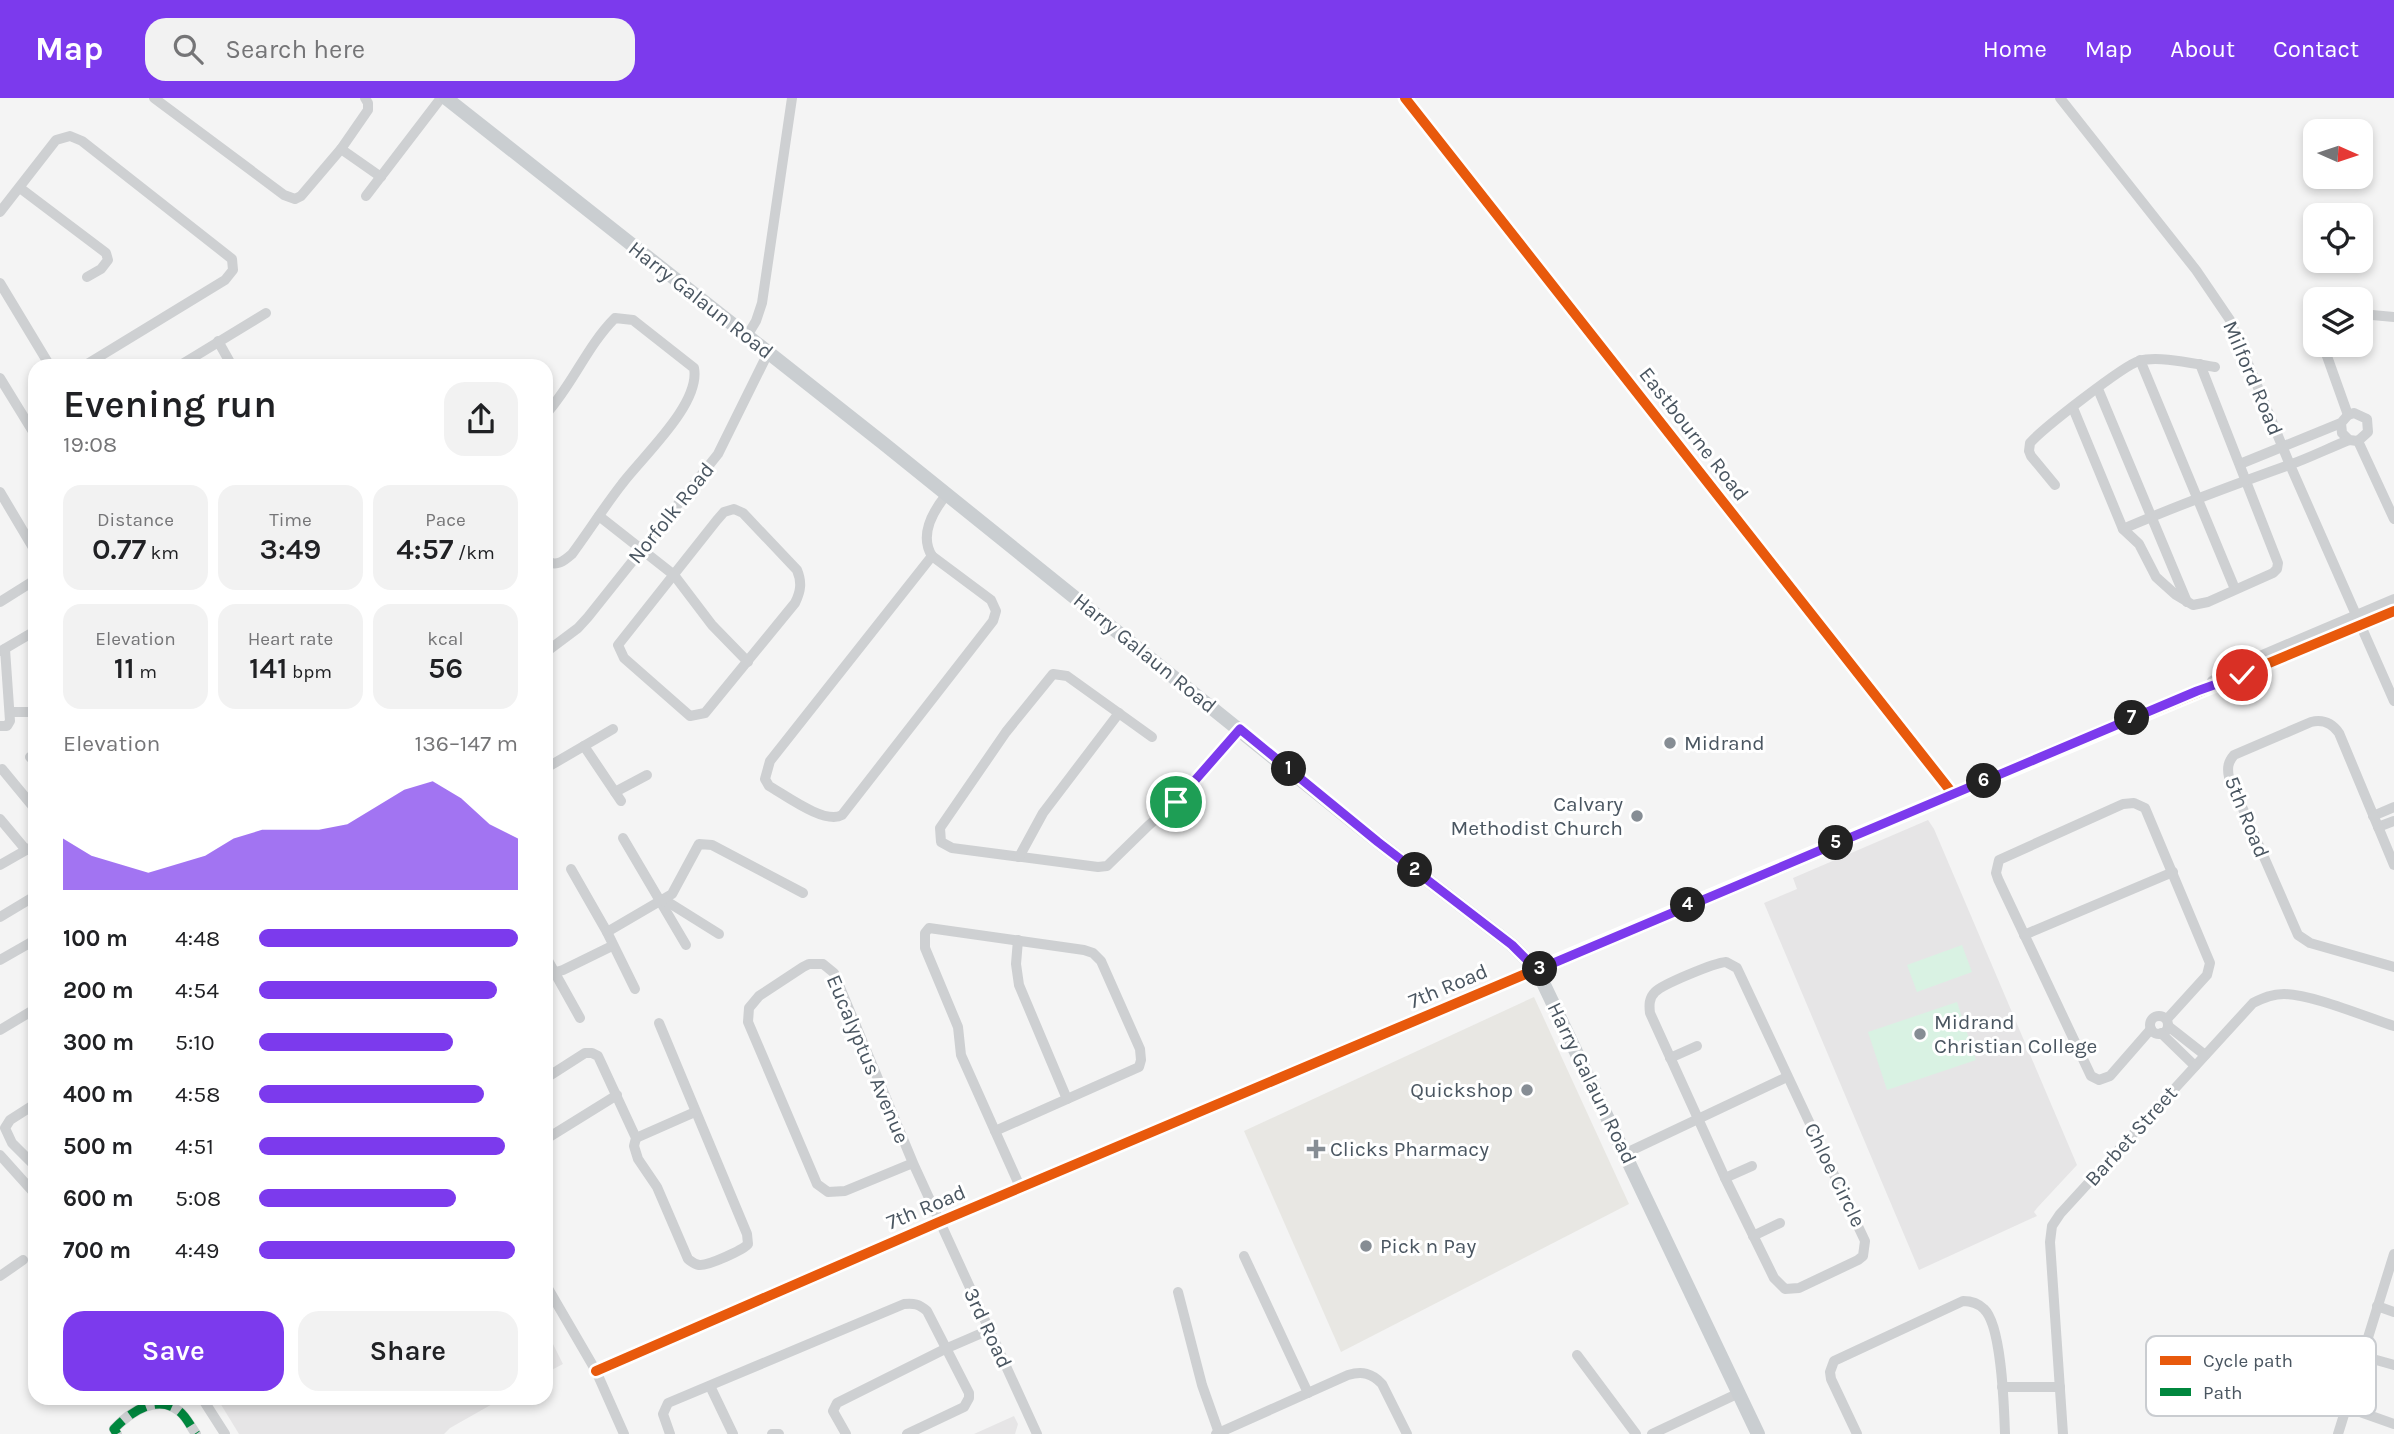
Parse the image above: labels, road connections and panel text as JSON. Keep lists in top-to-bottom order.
{
  "streets": {
    "main road": ["Harry Galaun Road"],
    "street": [
      "Milford Road",
      "Eastbourne Road",
      "Norfolk Road",
      "5th Road",
      "7th Road",
      "Eucalyptus Avenue",
      "Barbet Street",
      "Chloe Circle",
      "3rd Road"
    ]
  },
  "crossings": [
    ["Harry Galaun Road", "Norfolk Road"],
    ["Harry Galaun Road", "7th Road"],
    ["Milford Road", "7th Road"],
    ["Eastbourne Road", "7th Road"],
    ["7th Road", "Eucalyptus Avenue"],
    ["7th Road", "3rd Road"],
    ["Eucalyptus Avenue", "3rd Road"]
  ],
  "places": {
    "other": [
      "Midrand",
      "Calvary Methodist Church",
      "Midrand Christian College",
      "Quickshop",
      "Pick n Pay"
    ],
    "health": ["Clicks Pharmacy"]
  },
  "legend": ["Cycle path", "Path"],
  "north": "right",
  "page": {
    "header": "Map",
    "search": "Search here",
    "nav": [
      "Home",
      "Map",
      "About",
      "Contact"
    ],
    "heading": ["Evening run", "19:08"],
    "stats": [
      ["Distance", "0.77 km"],
      ["Time", "3:49"],
      ["Pace", "4:57 /km"],
      ["Elevation", "11 m"],
      ["Heart rate", "141 bpm"],
      ["kcal", "56"]
    ],
    "pins": [
      "7",
      "1",
      "6",
      "5",
      "2",
      "4",
      "3"
    ],
    "chart": ["Elevation", "136–147 m"],
    "list": [
      {
        "name": "100 m",
        "note": "4:48"
      },
      {
        "name": "200 m",
        "note": "4:54"
      },
      {
        "name": "300 m",
        "note": "5:10"
      },
      {
        "name": "400 m",
        "note": "4:58"
      },
      {
        "name": "500 m",
        "note": "4:51"
      },
      {
        "name": "600 m",
        "note": "5:08"
      },
      {
        "name": "700 m",
        "note": "4:49"
      }
    ],
    "buttons": ["Save", "Share"]
  }
}
